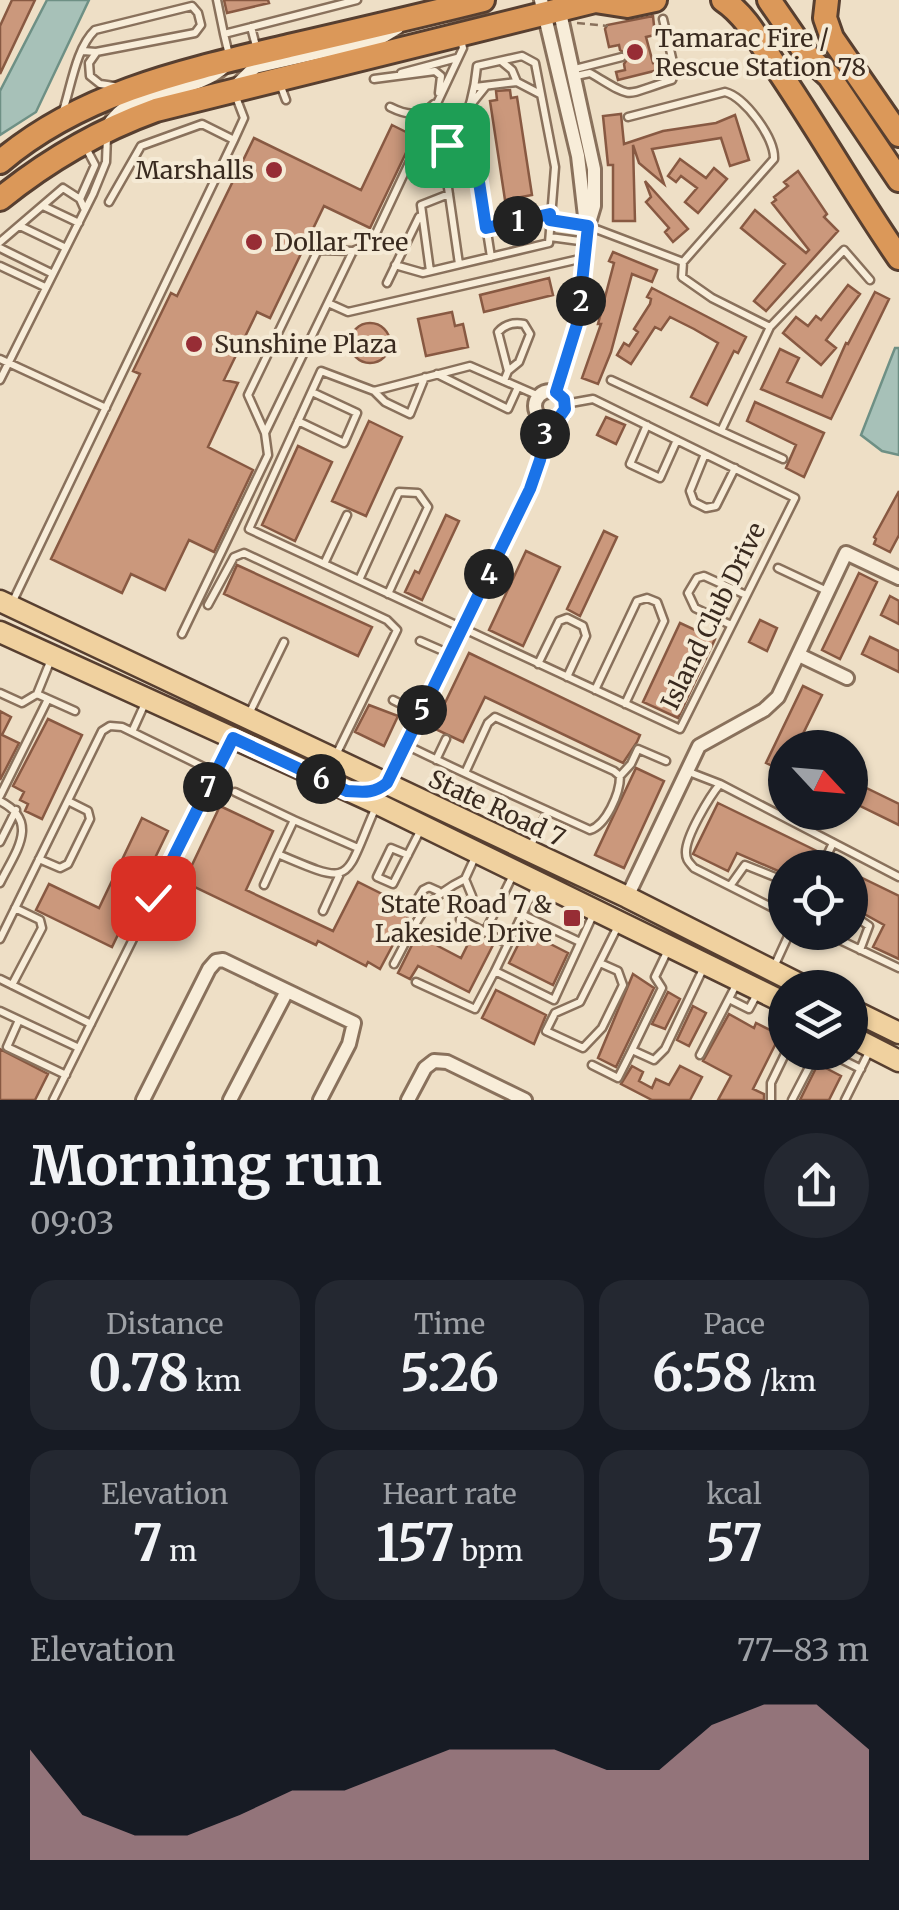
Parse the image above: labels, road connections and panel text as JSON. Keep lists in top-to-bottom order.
{
  "streets": {
    "main road": ["State Road 7"],
    "lane": ["Island Club Drive"]
  },
  "places": {
    "other": [
      "Tamarac Fire / Rescue Station 78",
      "Marshalls",
      "Dollar Tree",
      "Sunshine Plaza"
    ],
    "transit": ["State Road 7 & Lakeside Drive"]
  },
  "north": "bottom right",
  "page": {
    "pins": [
      "1",
      "2",
      "3",
      "4",
      "5",
      "6",
      "7"
    ],
    "heading": ["Morning run", "09:03"],
    "stats": [
      ["Distance", "0.78 km"],
      ["Time", "5:26"],
      ["Pace", "6:58 /km"],
      ["Elevation", "7 m"],
      ["Heart rate", "157 bpm"],
      ["kcal", "57"]
    ],
    "chart": ["Elevation", "77–83 m"]
  }
}
